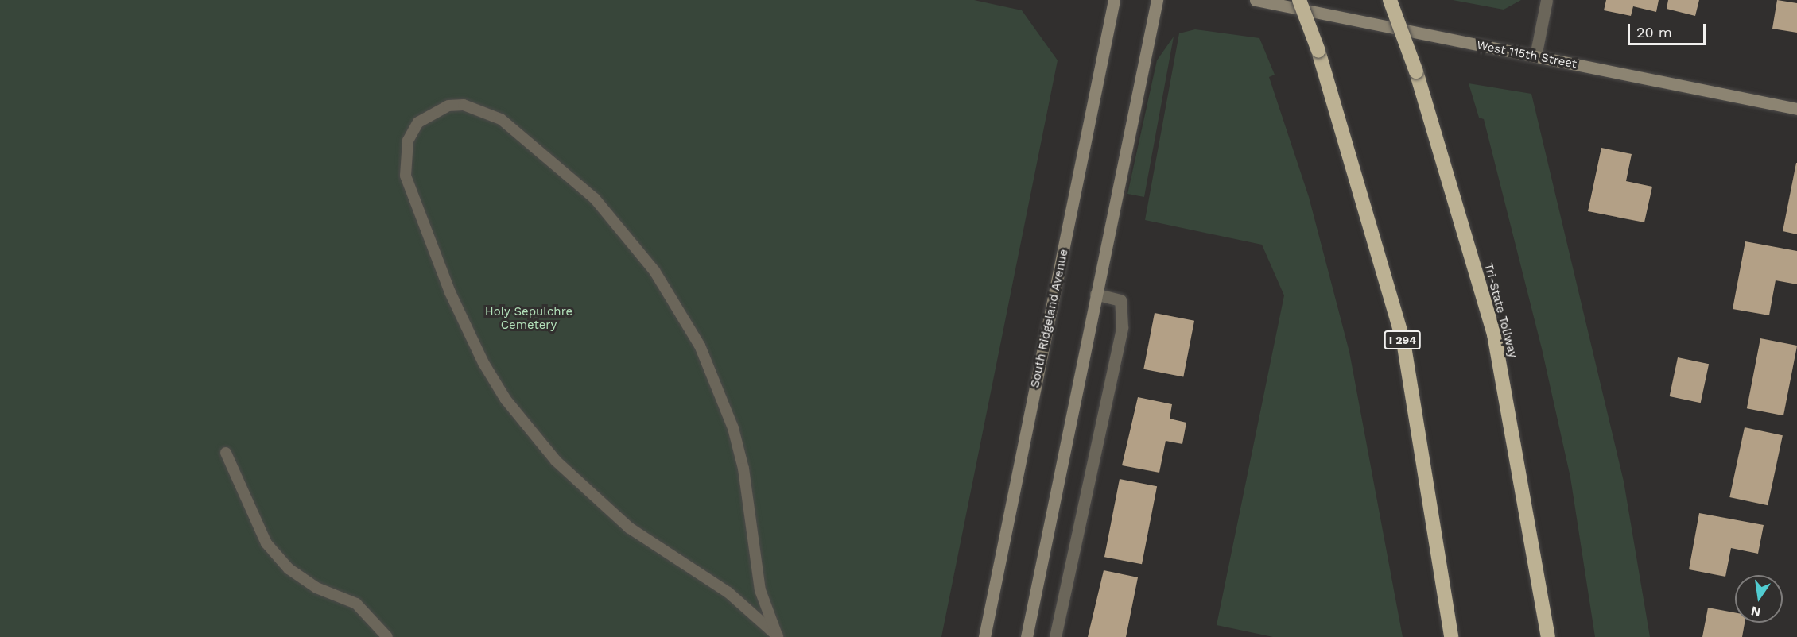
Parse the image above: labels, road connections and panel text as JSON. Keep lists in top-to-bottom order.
{
  "streets": {
    "highway": ["Tri-State Tollway", "I 294"],
    "main road": ["West 115th Street", "South Ridgeland Avenue"]
  },
  "parks": ["Holy Sepulchre Cemetery"],
  "scale_bar": "20 m",
  "north": "bottom"
}
